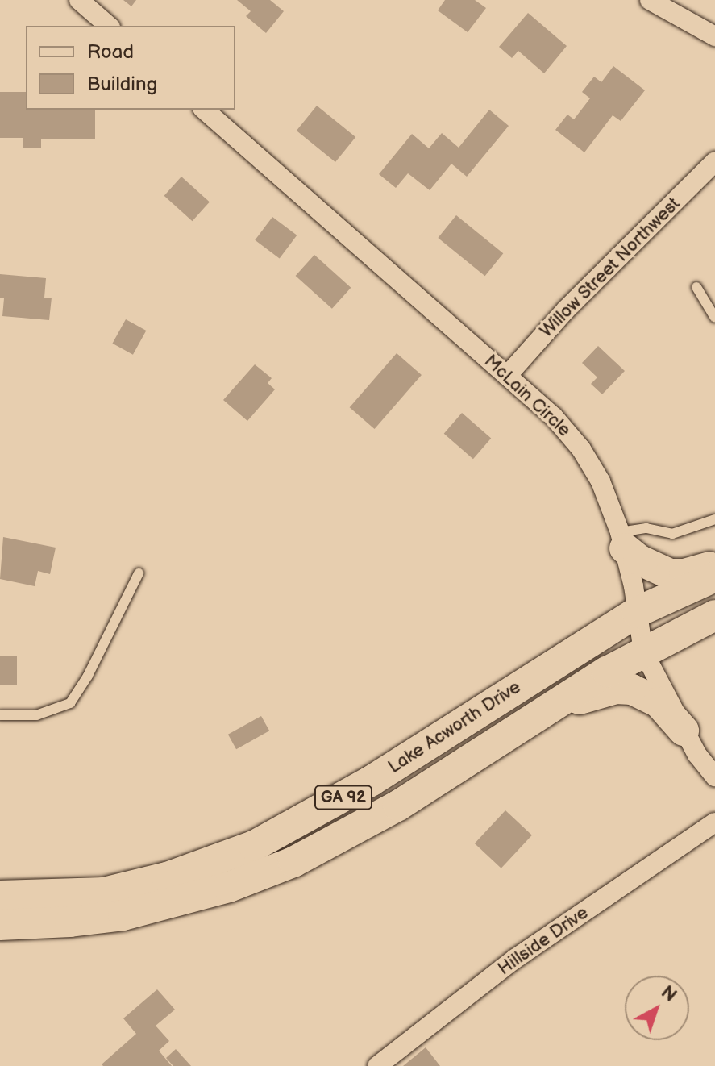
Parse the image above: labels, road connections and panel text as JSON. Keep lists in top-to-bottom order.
{
  "streets": {
    "main road": ["Lake Acworth Drive", "GA 92"],
    "street": ["Willow Street Northwest", "McLain Circle", "Hillside Drive"]
  },
  "crossings": [
    ["Willow Street Northwest", "McLain Circle"],
    ["McLain Circle", "Lake Acworth Drive"]
  ],
  "legend": ["Road", "Building"],
  "north": "top right"
}
